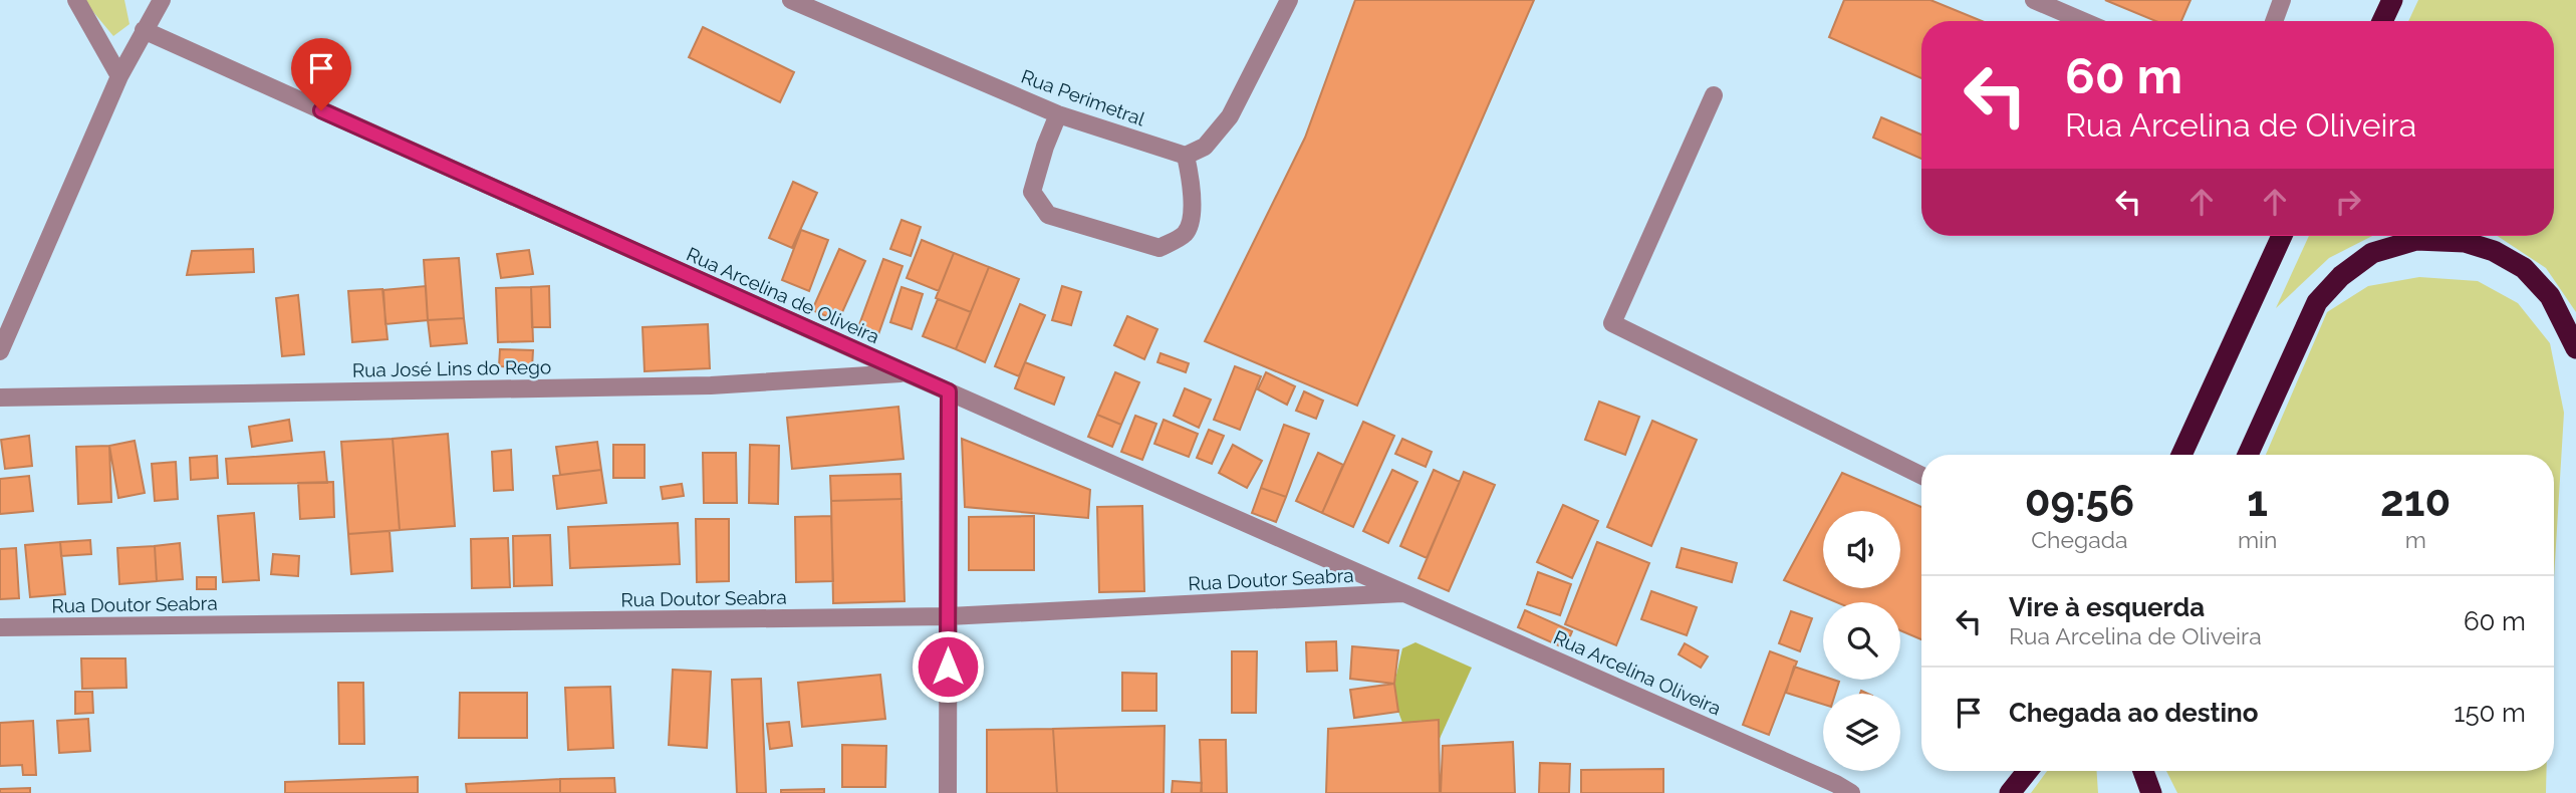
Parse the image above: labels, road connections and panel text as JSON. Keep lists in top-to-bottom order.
{
  "streets": {
    "street": [
      "Rua Perimetral",
      "Rua Arcelina de Oliveira",
      "Rua José Lins do Rego",
      "Rua Doutor Seabra",
      "Rua Arcelina Oliveira"
    ]
  },
  "crossings": [
    ["Rua Arcelina de Oliveira", "Rua José Lins do Rego"],
    ["Rua Arcelina de Oliveira", "Rua Doutor Seabra"],
    ["Rua Arcelina de Oliveira", "Rua Arcelina Oliveira"],
    ["Rua Doutor Seabra", "Rua Arcelina Oliveira"]
  ],
  "page": {
    "turn": ["60 m", "Rua Arcelina de Oliveira"],
    "eta": [
      "09:56",
      "Chegada",
      "1",
      "min",
      "210",
      "m"
    ],
    "list": [
      {
        "name": "Vire à esquerda",
        "note": "Rua Arcelina de Oliveira",
        "value": "60 m"
      },
      {
        "name": "Chegada ao destino",
        "value": "150 m"
      }
    ]
  }
}
